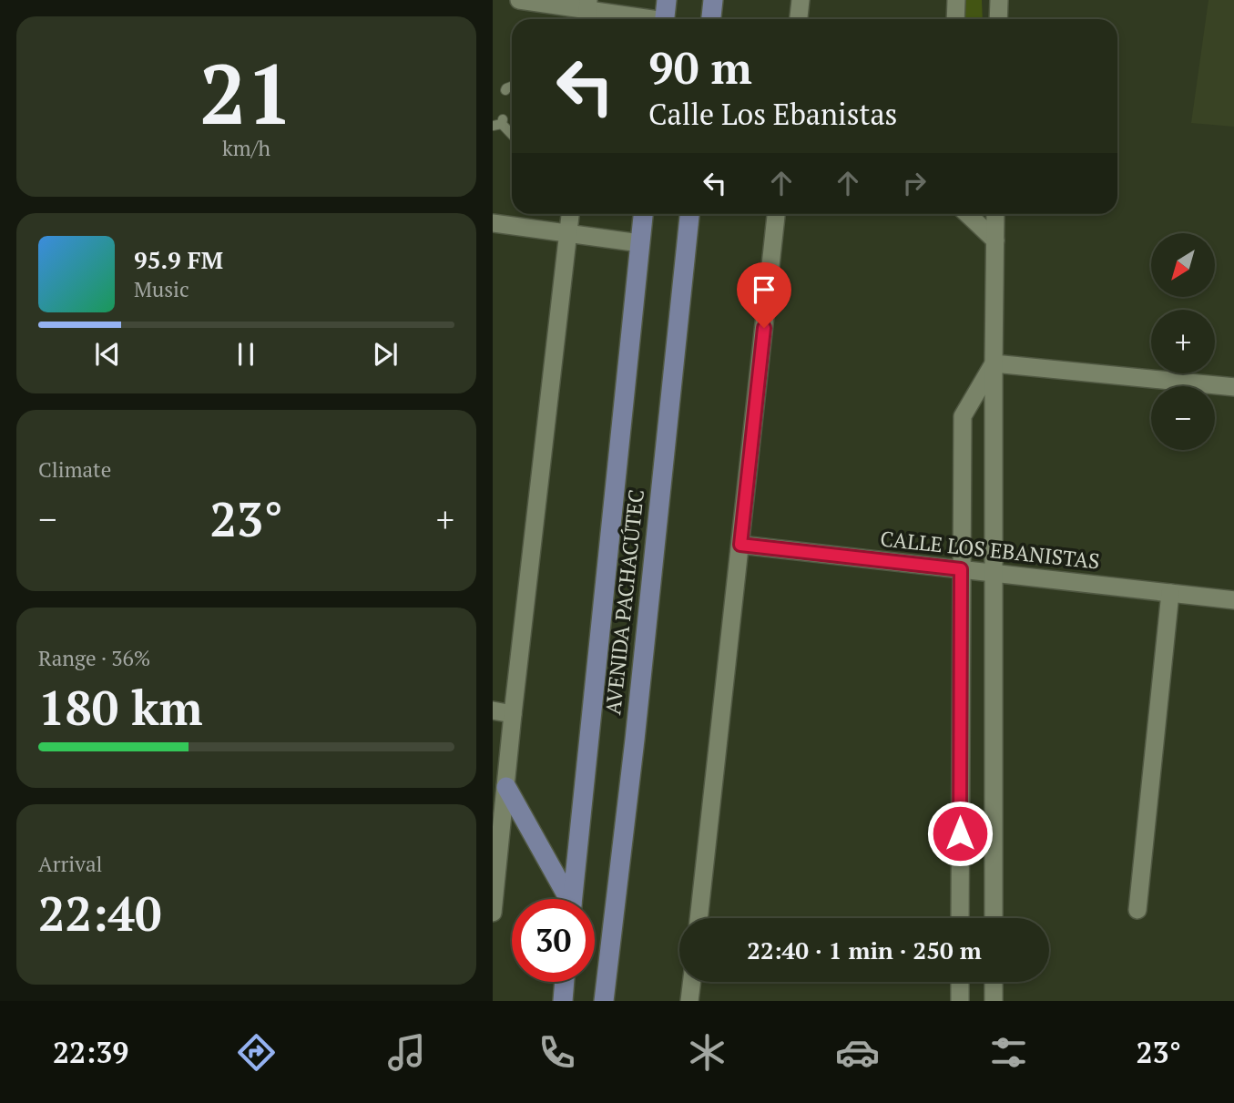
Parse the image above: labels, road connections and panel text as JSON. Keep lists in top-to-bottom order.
{
  "streets": {
    "main road": ["AVENIDA PACHACÚTEC"],
    "street": ["CALLE LOS EBANISTAS"]
  },
  "north": "bottom left",
  "page": {
    "tile": [
      ["21", "km/h"],
      "Climate",
      ["Range · 36%", "180 km"],
      ["Arrival", "22:40"]
    ],
    "turn": ["90 m", "Calle Los Ebanistas"],
    "map_buttons": ["+", "−"],
    "song": ["95.9 FM", "Music"],
    "heat": ["−", "23°", "+"],
    "limit": "30",
    "trip": "22:40 · 1 min · 250 m",
    "tabs": ["22:39", "23°"]
  }
}
